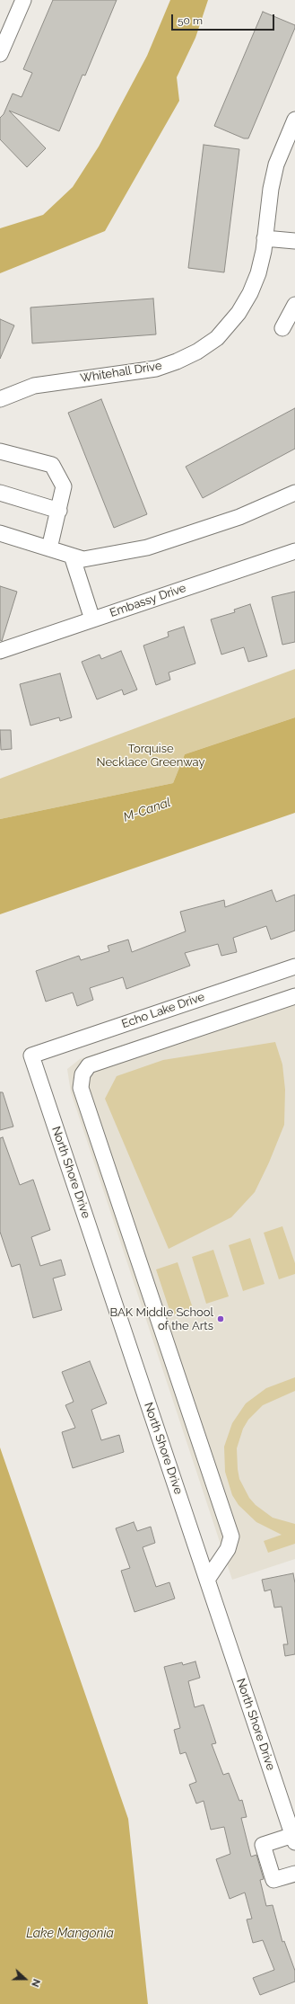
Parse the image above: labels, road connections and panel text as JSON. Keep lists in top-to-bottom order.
{
  "streets": {
    "street": [
      "Whitehall Drive",
      "Embassy Drive",
      "Echo Lake Drive",
      "North Shore Drive"
    ]
  },
  "crossings": [
    ["Echo Lake Drive", "North Shore Drive"]
  ],
  "water": ["M-Canal", "Lake Mangonia"],
  "parks": ["Torquise Necklace Greenway"],
  "places": ["BAK Middle School of the Arts"],
  "scale_bar": "50 m",
  "north": "right"
}
